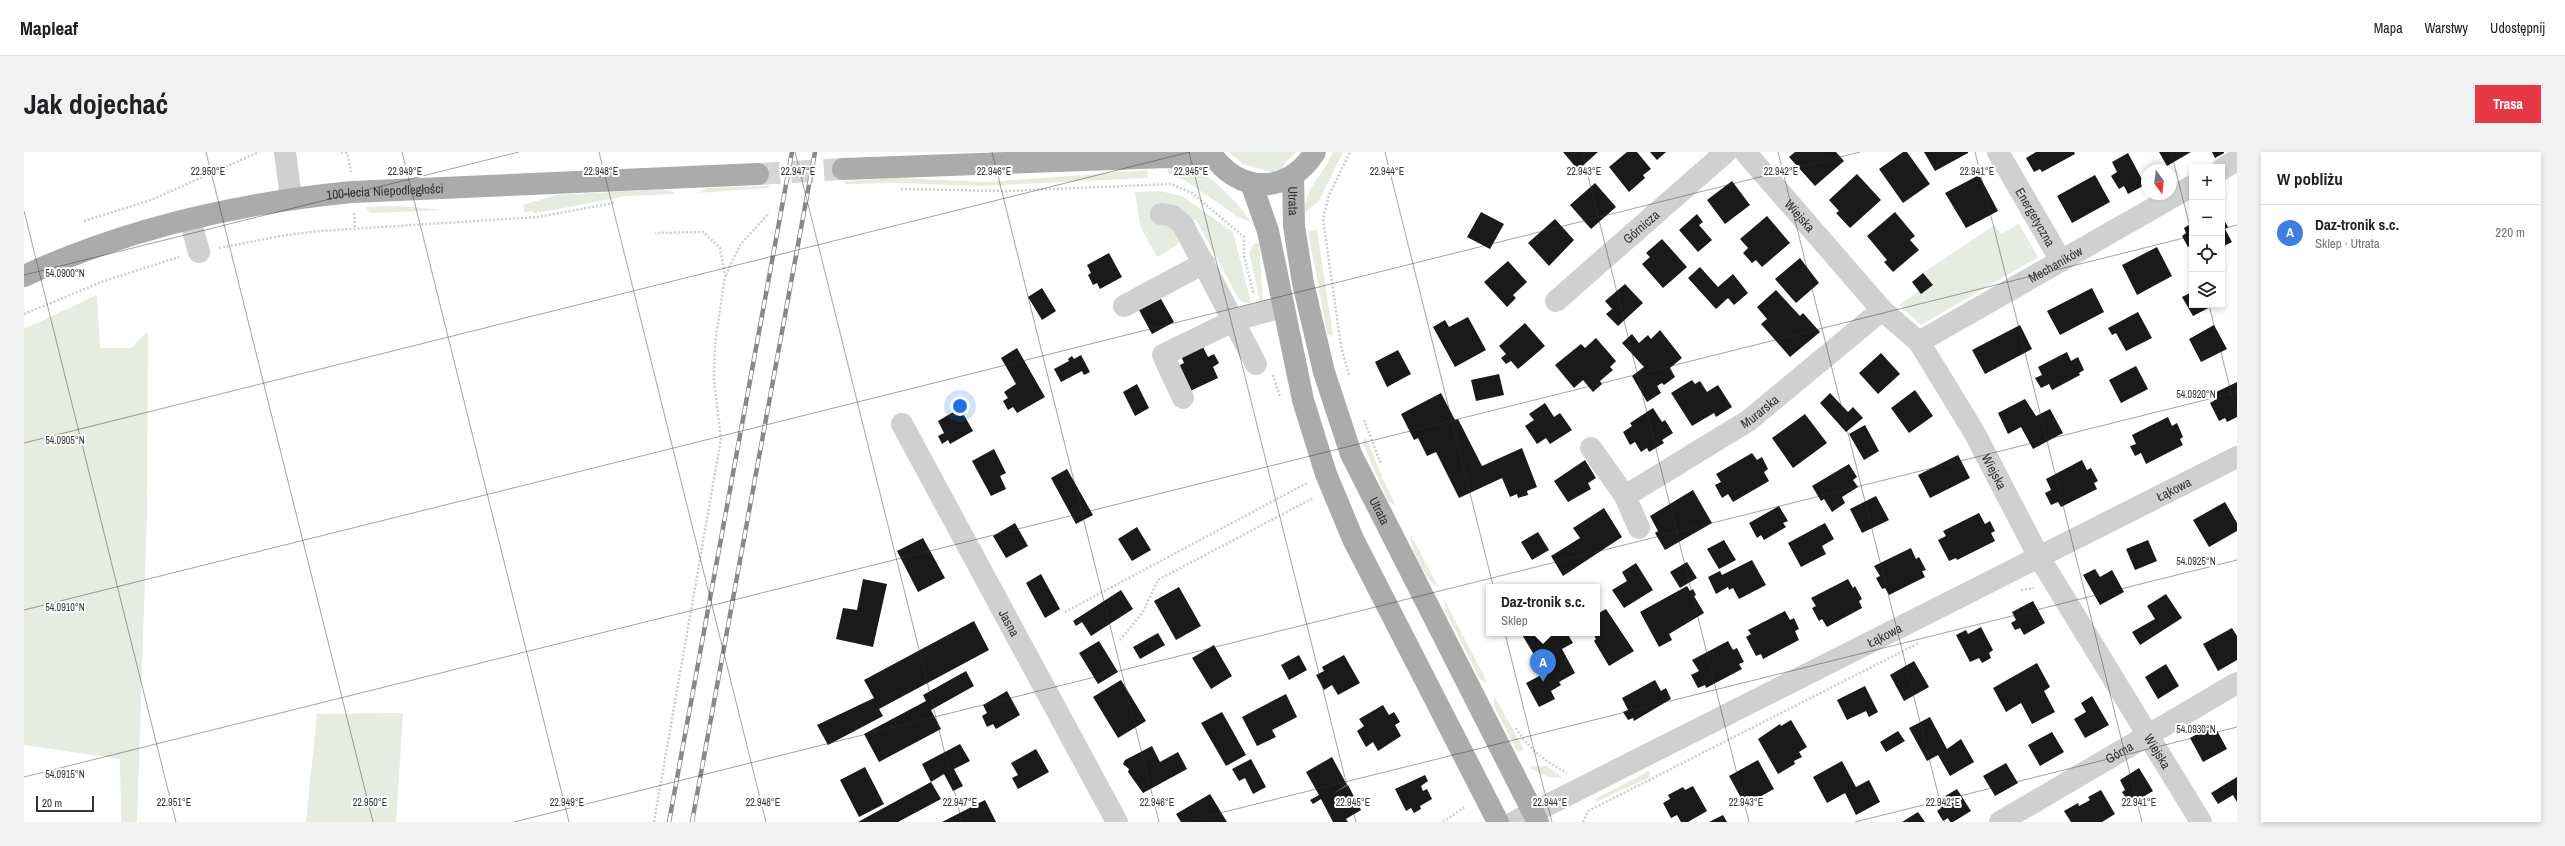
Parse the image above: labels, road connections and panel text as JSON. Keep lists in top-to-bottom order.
{
  "streets": {
    "main road": ["100-lecia Niepodległości", "Utrata"],
    "street": [
      "Wiejska",
      "Energetyczna",
      "Górnicza",
      "Mechaników",
      "Murarska",
      "Łąkowa",
      "Jasna",
      "Górna"
    ]
  },
  "crossings": [
    ["Utrata", "Łąkowa"],
    ["Wiejska", "Mechaników"],
    ["Wiejska", "Murarska"],
    ["Wiejska", "Łąkowa"],
    ["Wiejska", "Górna"],
    ["Energetyczna", "Mechaników"]
  ],
  "scale_bar": "20 m",
  "north": "bottom",
  "page": {
    "header": "Mapleaf",
    "nav": ["Mapa", "Warstwy", "Udostępnij"],
    "title": "Jak dojechać",
    "buttons": "Trasa",
    "heading": "W pobliżu",
    "map_buttons": ["+", "−"],
    "list": [
      {
        "mark": "A",
        "name": "Daz-tronik s.c.",
        "note": "Sklep · Utrata",
        "value": "220 m"
      }
    ],
    "popup": ["Daz-tronik s.c.", "Sklep"],
    "pins": "A",
    "scale": "20 m"
  },
  "coordinates": [
    "22.950°E",
    "22.948°E",
    "22.947°E",
    "22.946°E",
    "22.945°E",
    "22.944°E",
    "22.943°E",
    "22.942°E",
    "22.941°E",
    "22.949°E",
    "54.0900°N",
    "54.0920°N",
    "54.0905°N",
    "54.0925°N",
    "54.0910°N",
    "54.0930°N",
    "54.0915°N",
    "22.951°E"
  ]
}
